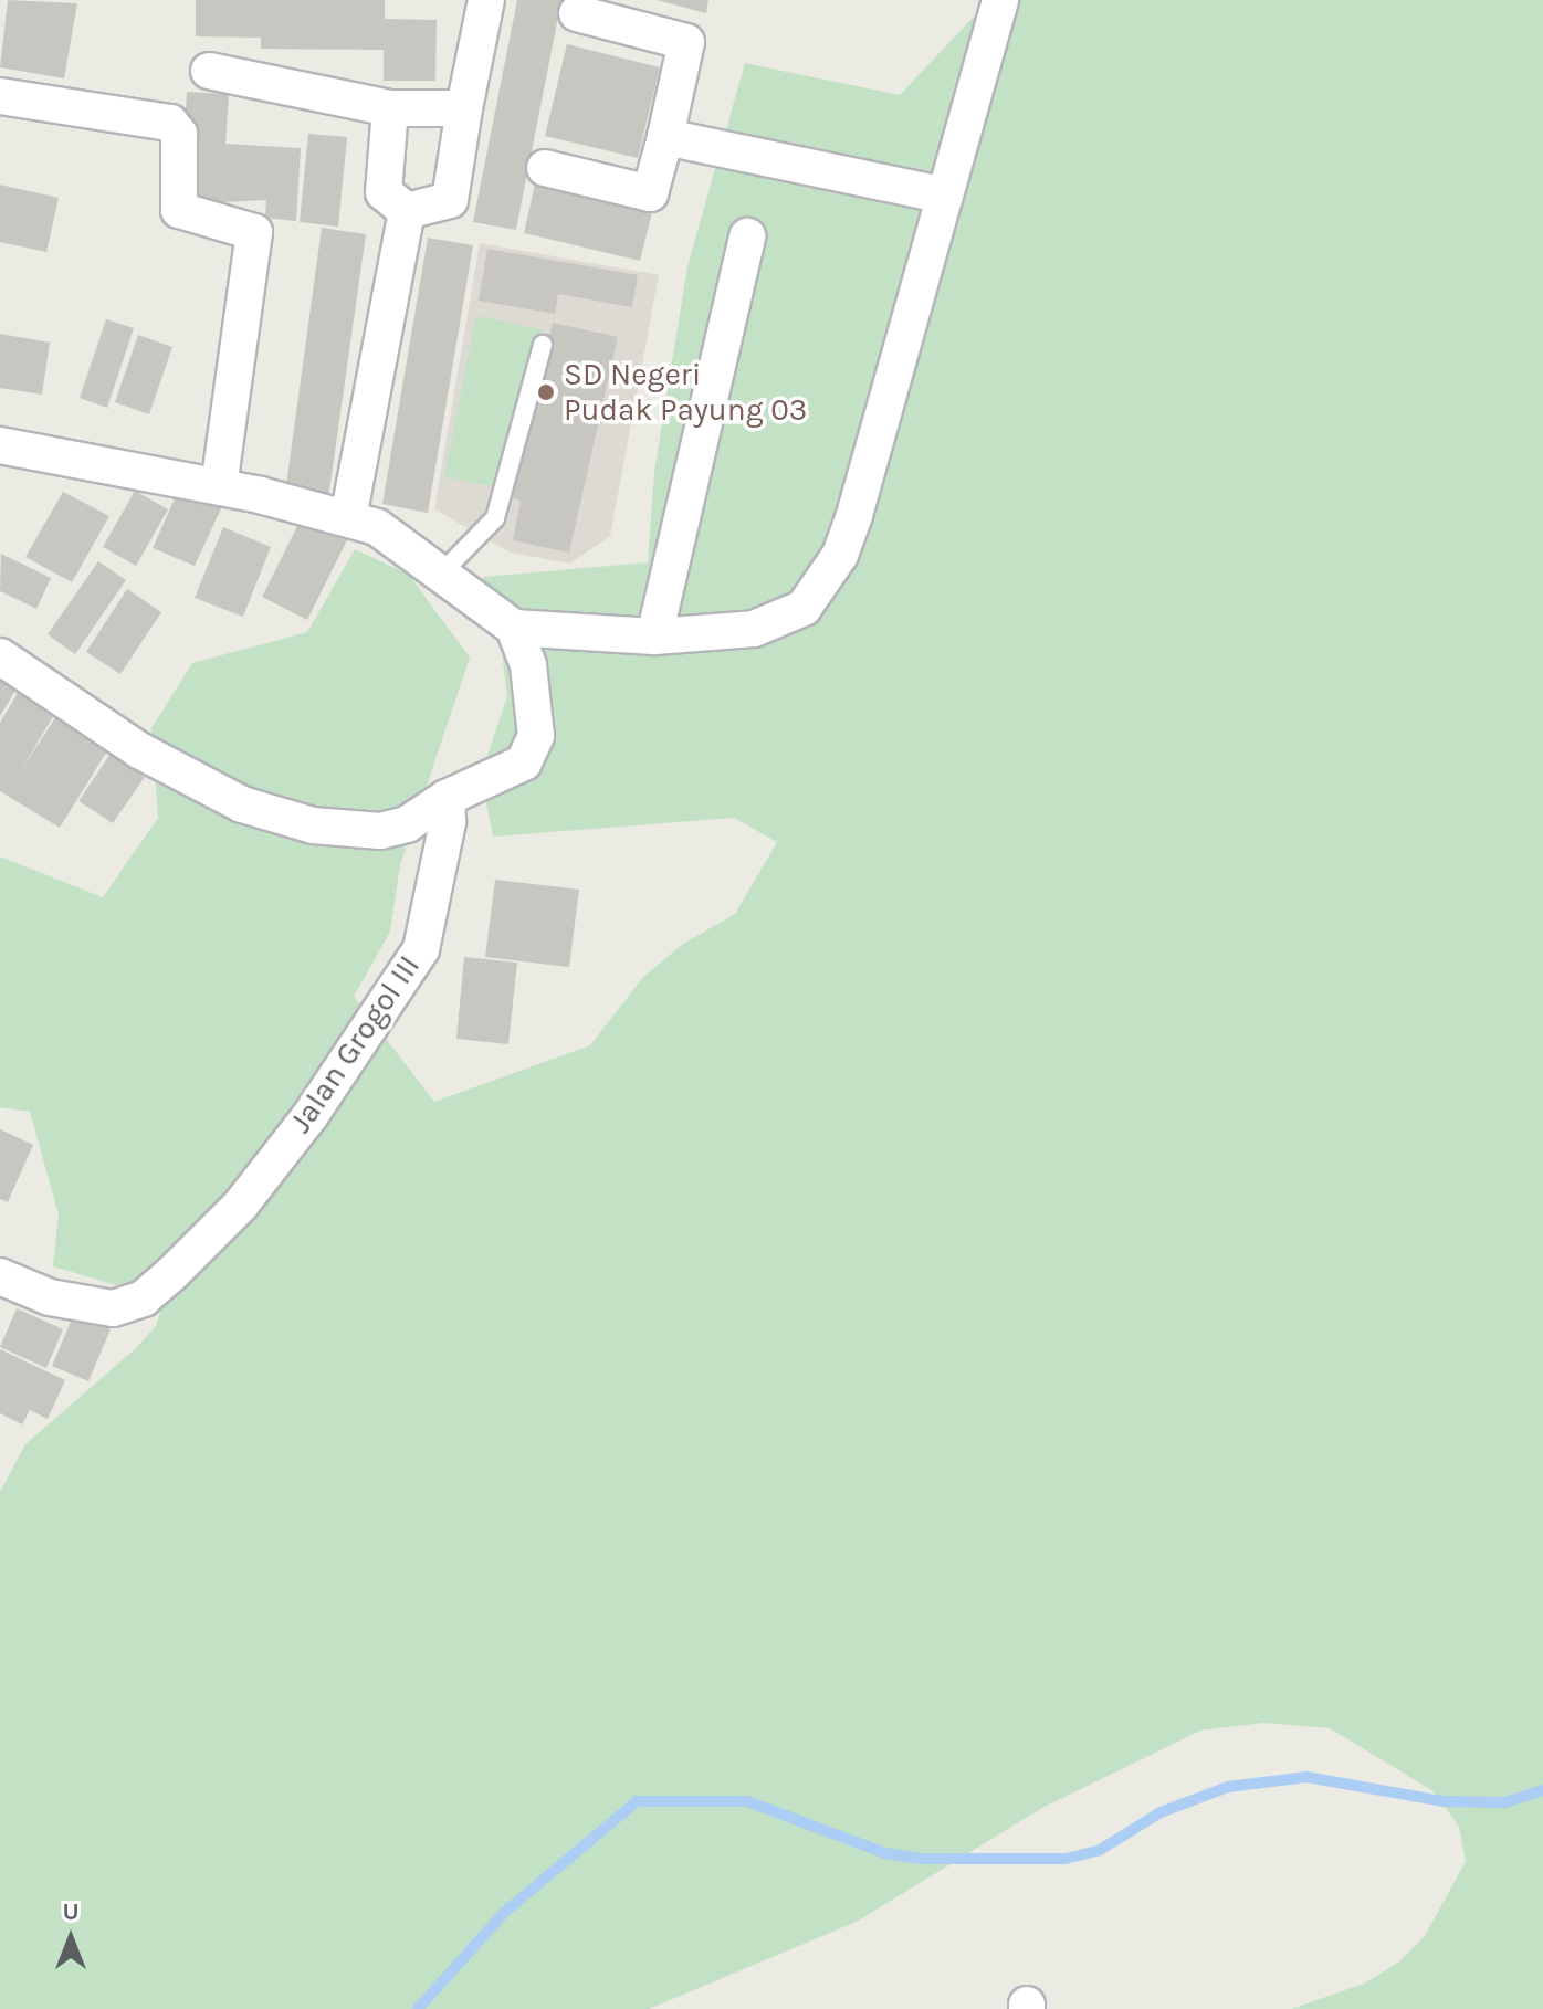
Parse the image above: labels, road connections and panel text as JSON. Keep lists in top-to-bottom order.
{
  "streets": {
    "street": ["Jalan Grogol III"]
  },
  "places": ["SD Negeri Pudak Payung 03"],
  "north": "top"
}
